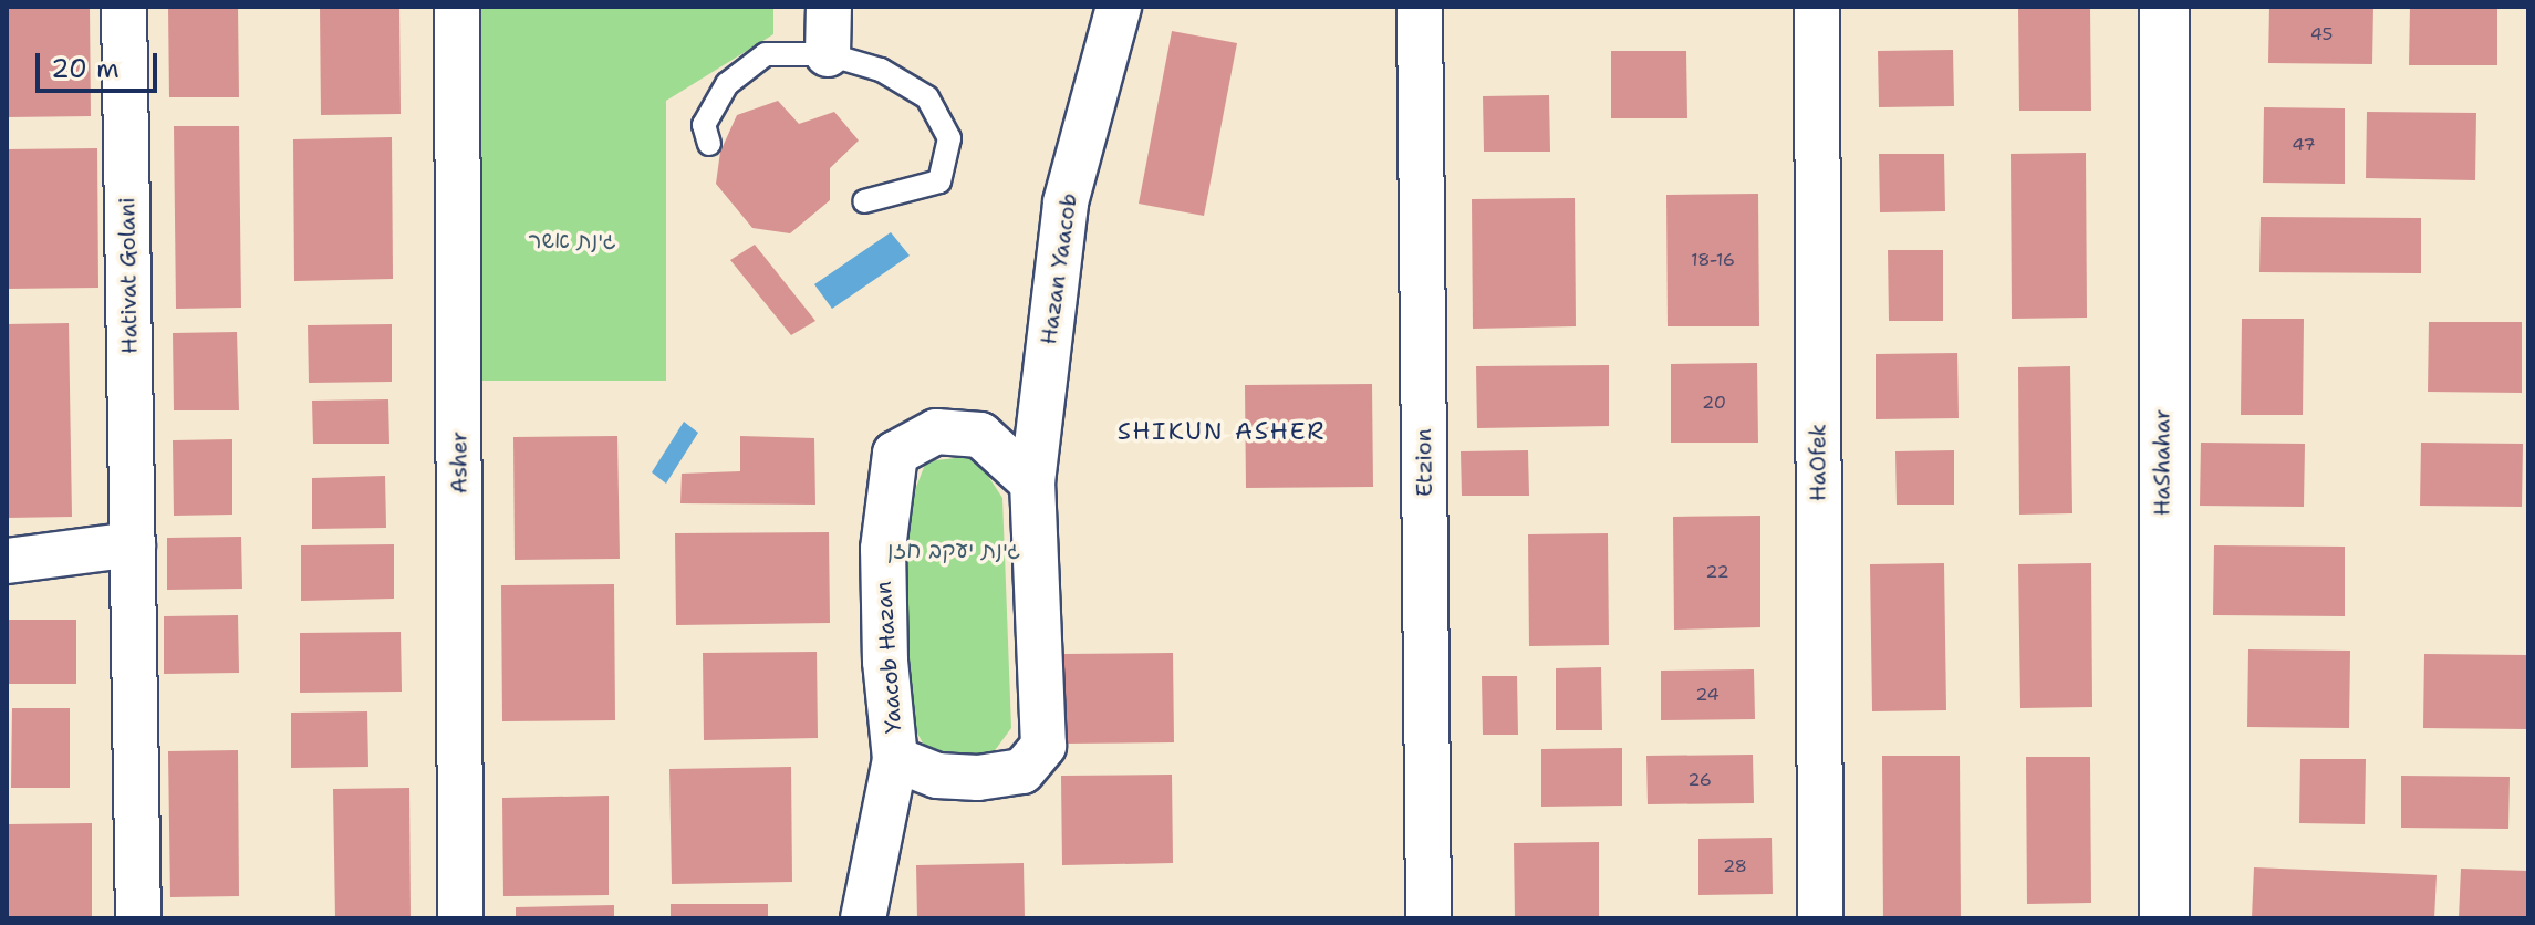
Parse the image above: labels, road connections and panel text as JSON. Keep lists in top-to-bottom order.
{
  "streets": {
    "street": [
      "Hazan Yaacob",
      "Hativat Golani",
      "Asher",
      "Etzion",
      "HaOfek",
      "HaShahar",
      "Yaacob Hazan"
    ]
  },
  "crossings": [
    ["Hazan Yaacob", "Yaacob Hazan"]
  ],
  "districts": ["SHIKUN ASHER"],
  "parks": ["גינת אשר", "גינת יעקב חזן"],
  "house_numbers": [
    "45",
    "47",
    "18-16",
    "20",
    "22",
    "24",
    "26",
    "28"
  ],
  "scale_bar": "20 m"
}
